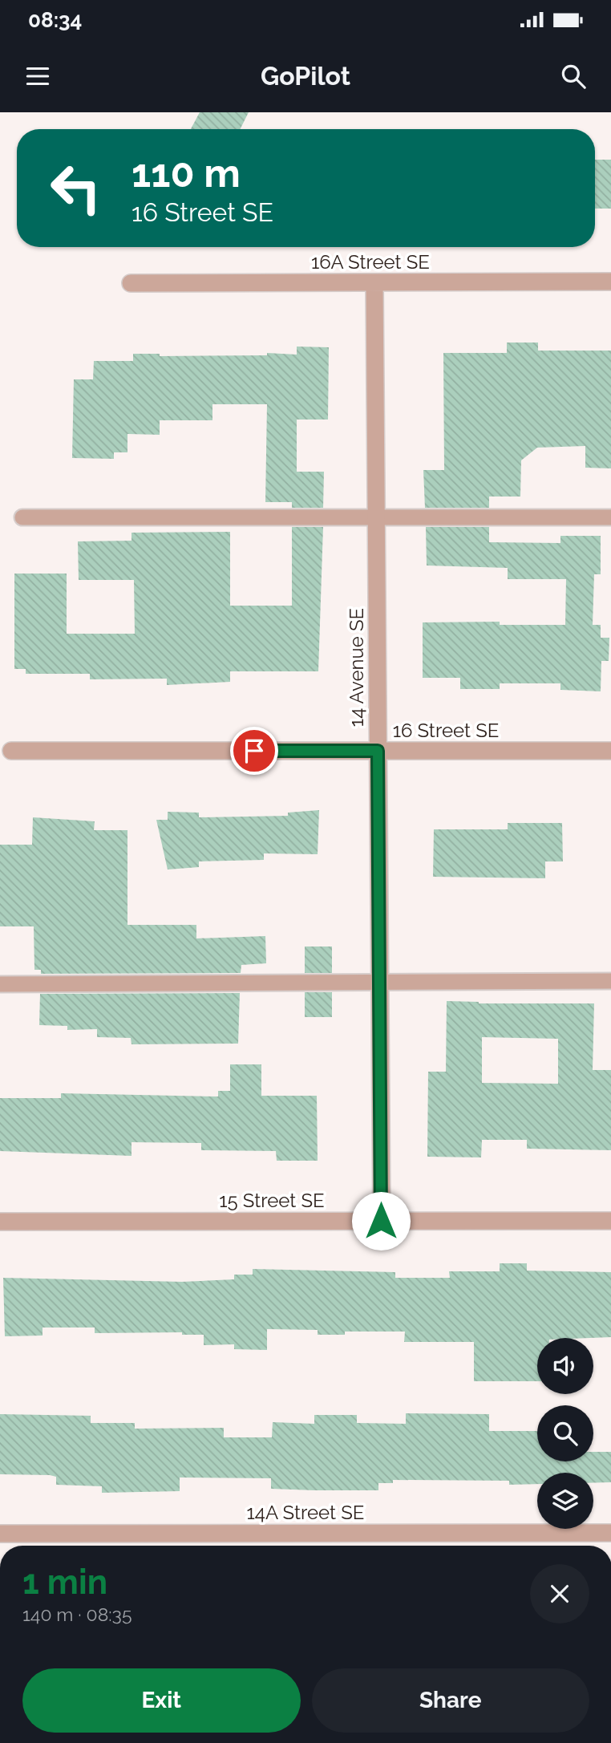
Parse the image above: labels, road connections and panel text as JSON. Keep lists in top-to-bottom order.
{
  "streets": {
    "street": [
      "16A Street SE",
      "14 Avenue SE",
      "16 Street SE",
      "15 Street SE",
      "14A Street SE"
    ]
  },
  "crossings": [
    ["16A Street SE", "14 Avenue SE"],
    ["14 Avenue SE", "16 Street SE"],
    ["14 Avenue SE", "15 Street SE"]
  ],
  "page": {
    "status": "08:34",
    "header": "GoPilot",
    "turn": ["110 m", "16 Street SE"],
    "heading": ["1 min", "140 m · 08:35"],
    "buttons": ["Exit", "Share"]
  }
}
